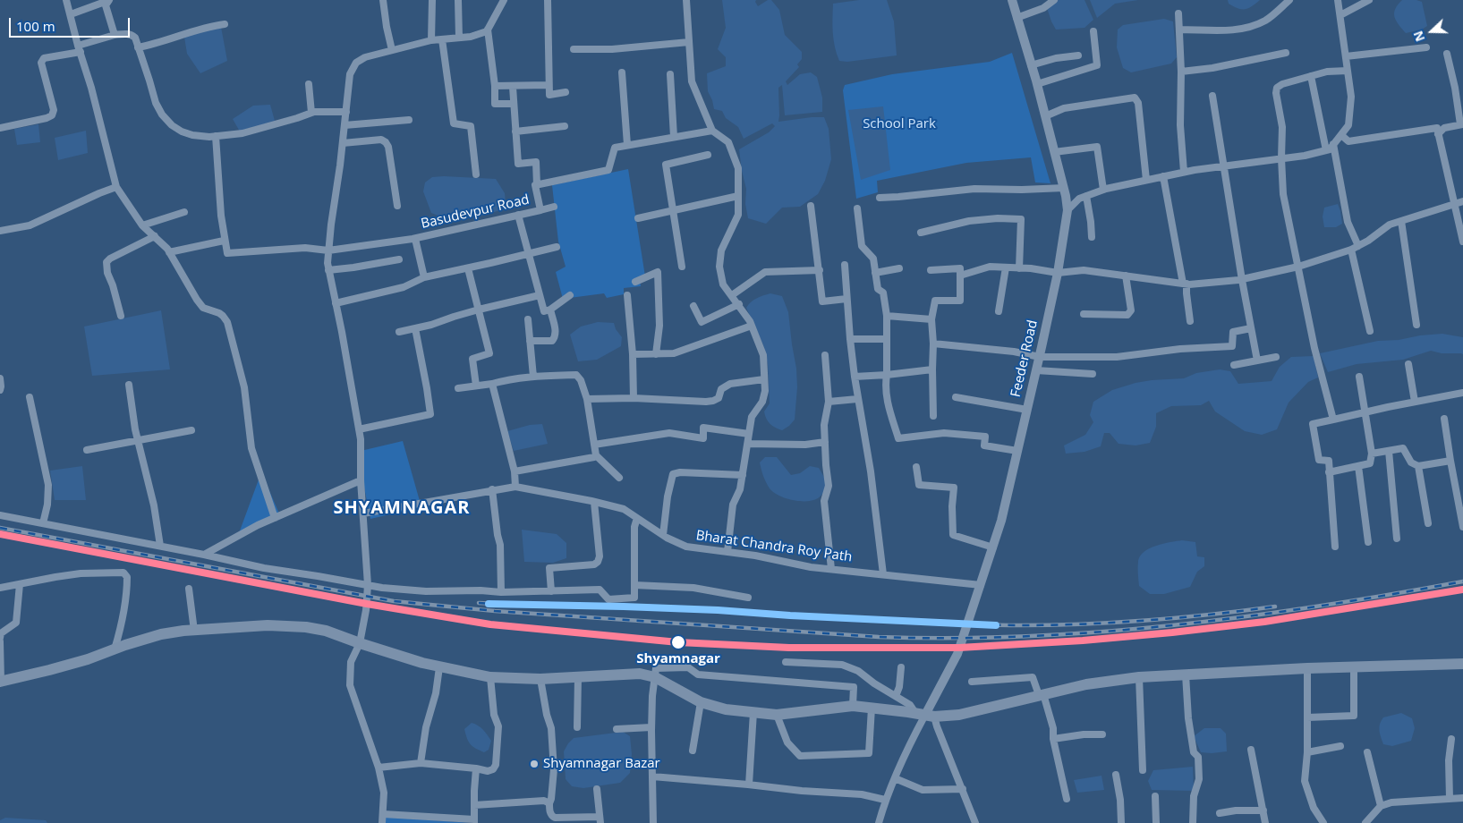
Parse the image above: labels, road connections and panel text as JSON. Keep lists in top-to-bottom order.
{
  "streets": {
    "street": ["Basudevpur Road", "Feeder Road", "Bharat Chandra Roy Path"]
  },
  "crossings": [
    ["Feeder Road", "Bharat Chandra Roy Path"]
  ],
  "districts": ["SHYAMNAGAR"],
  "parks": ["School Park"],
  "places": ["Shyamnagar", "Shyamnagar Bazar"],
  "scale_bar": "100 m",
  "north": "left"
}
